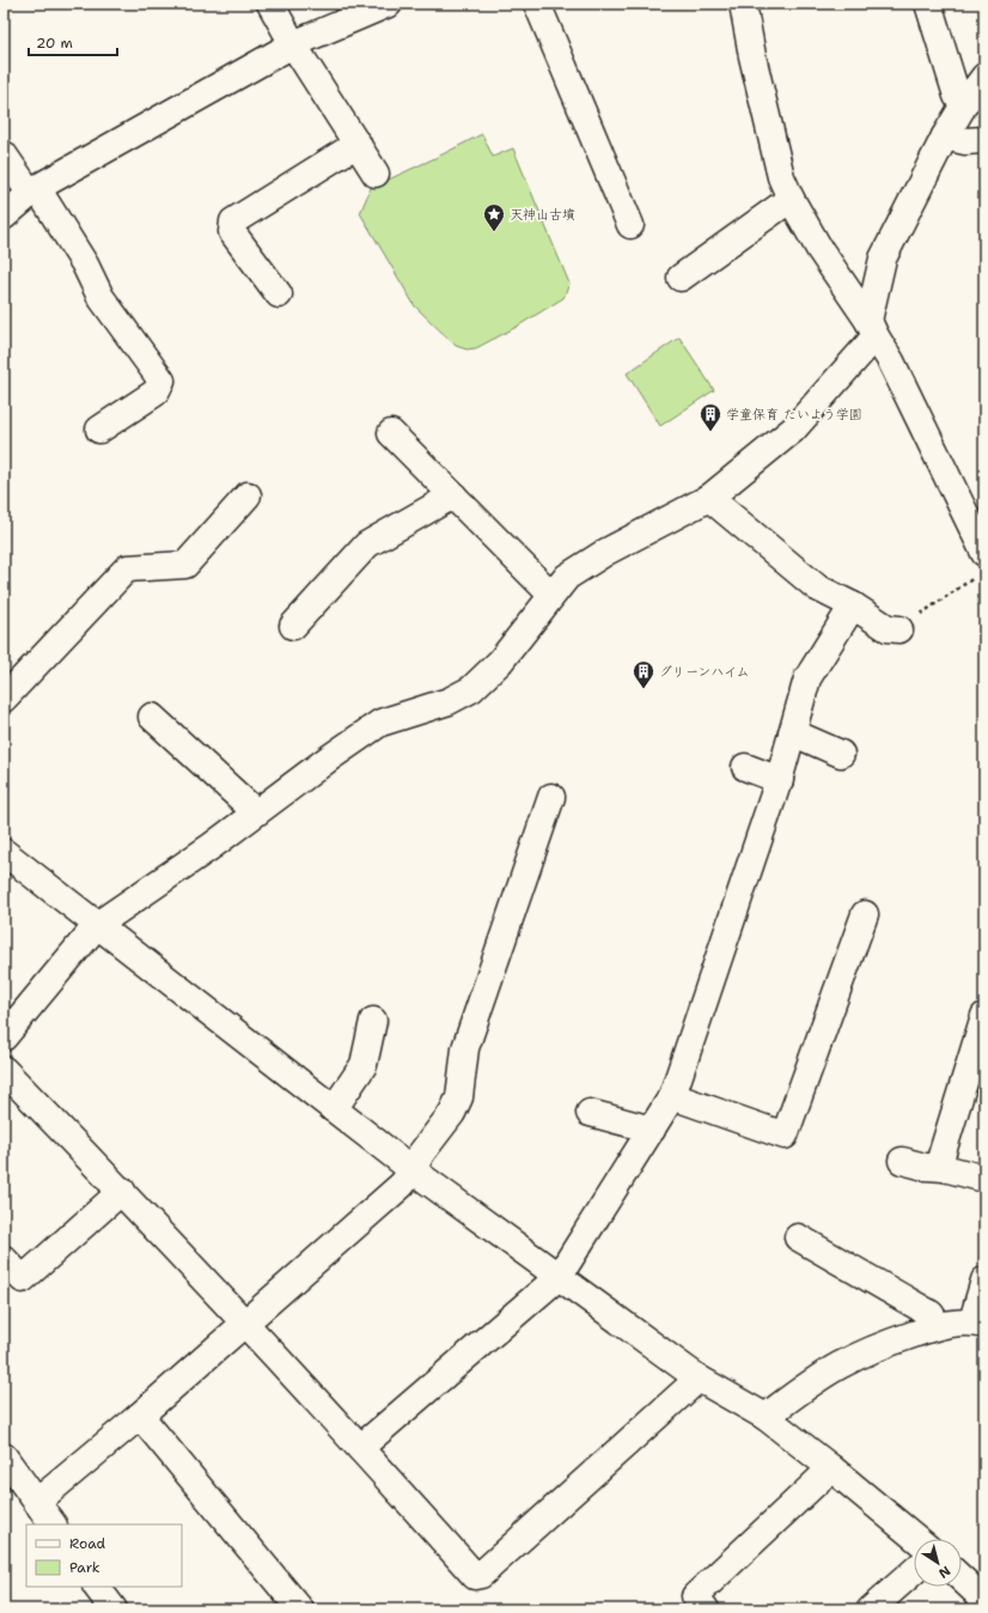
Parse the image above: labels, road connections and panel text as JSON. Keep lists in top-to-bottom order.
{
  "places": {
    "place": ["天神山古墳"],
    "building": ["学童保育 たいよう学園", "グリーンハイム"]
  },
  "legend": ["Road", "Park"],
  "scale_bar": "20 m",
  "north": "bottom right"
}
